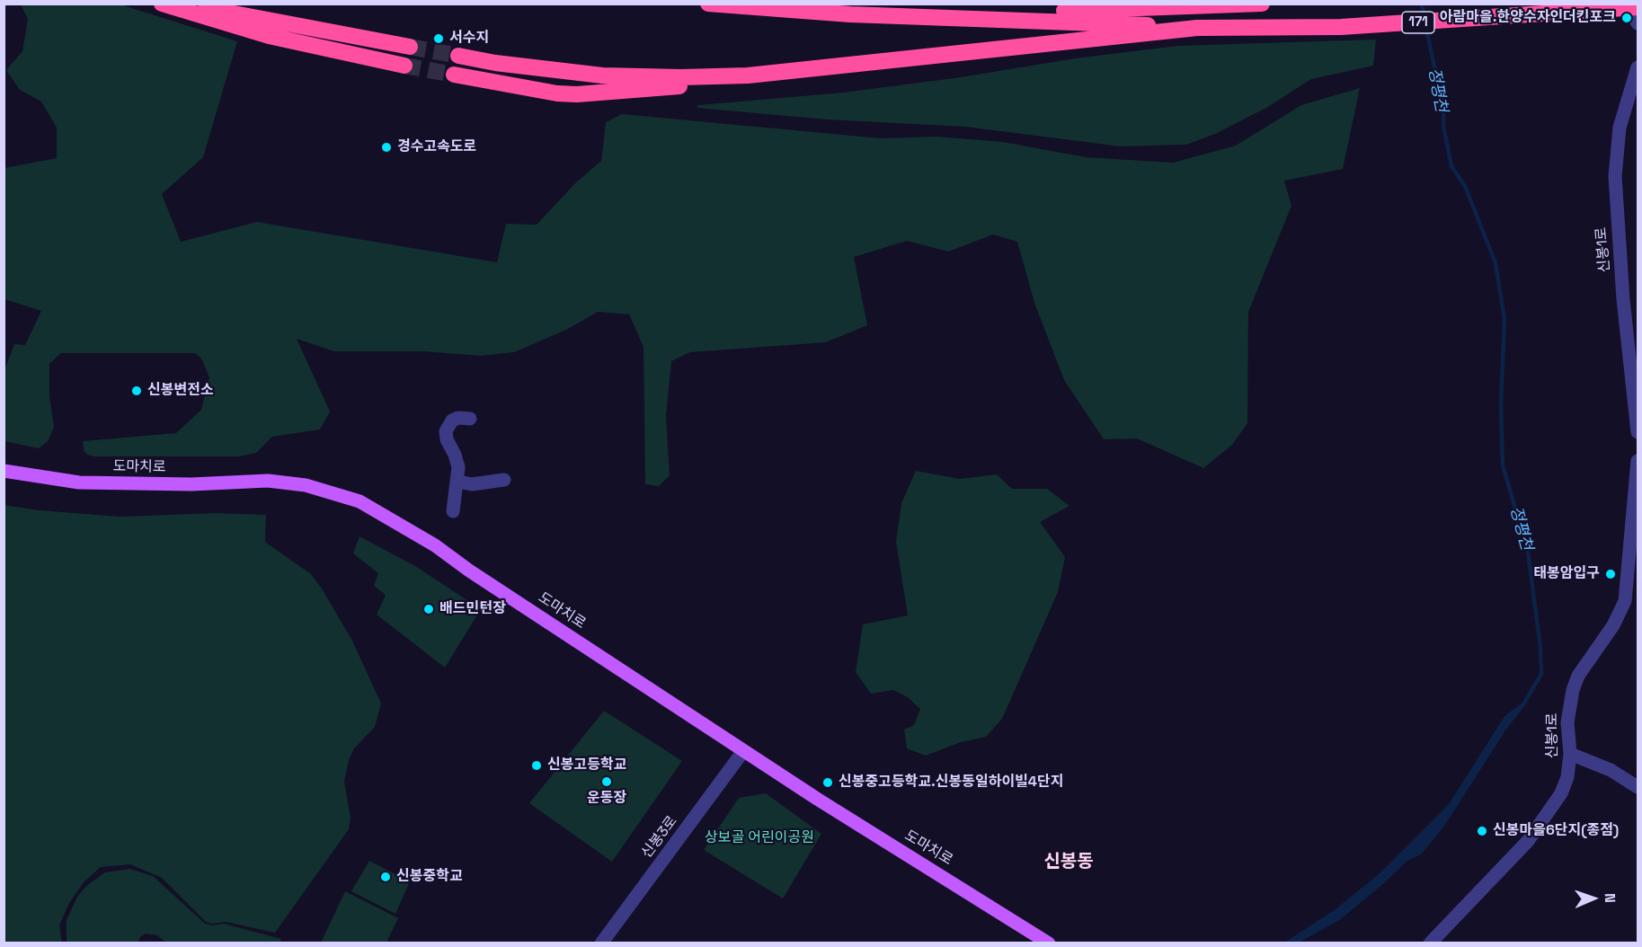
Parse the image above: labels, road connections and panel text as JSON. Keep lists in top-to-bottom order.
{
  "streets": {
    "highway": ["171"],
    "main road": ["도마치로"],
    "street": ["신봉1로", "신봉3로"]
  },
  "crossings": [
    ["도마치로", "신봉3로"]
  ],
  "districts": ["신봉동"],
  "water": ["정평천"],
  "parks": ["상보골 어린이공원"],
  "places": [
    "아람마을.한양수자인더킨포크",
    "서수지",
    "경수고속도로",
    "신봉변전소",
    "태봉암입구",
    "배드민턴장",
    "신봉고등학교",
    "운동장",
    "신봉중고등학교.신봉동일하이빌4단지",
    "신봉마을6단지(종점)",
    "신봉중학교"
  ],
  "north": "right"
}
